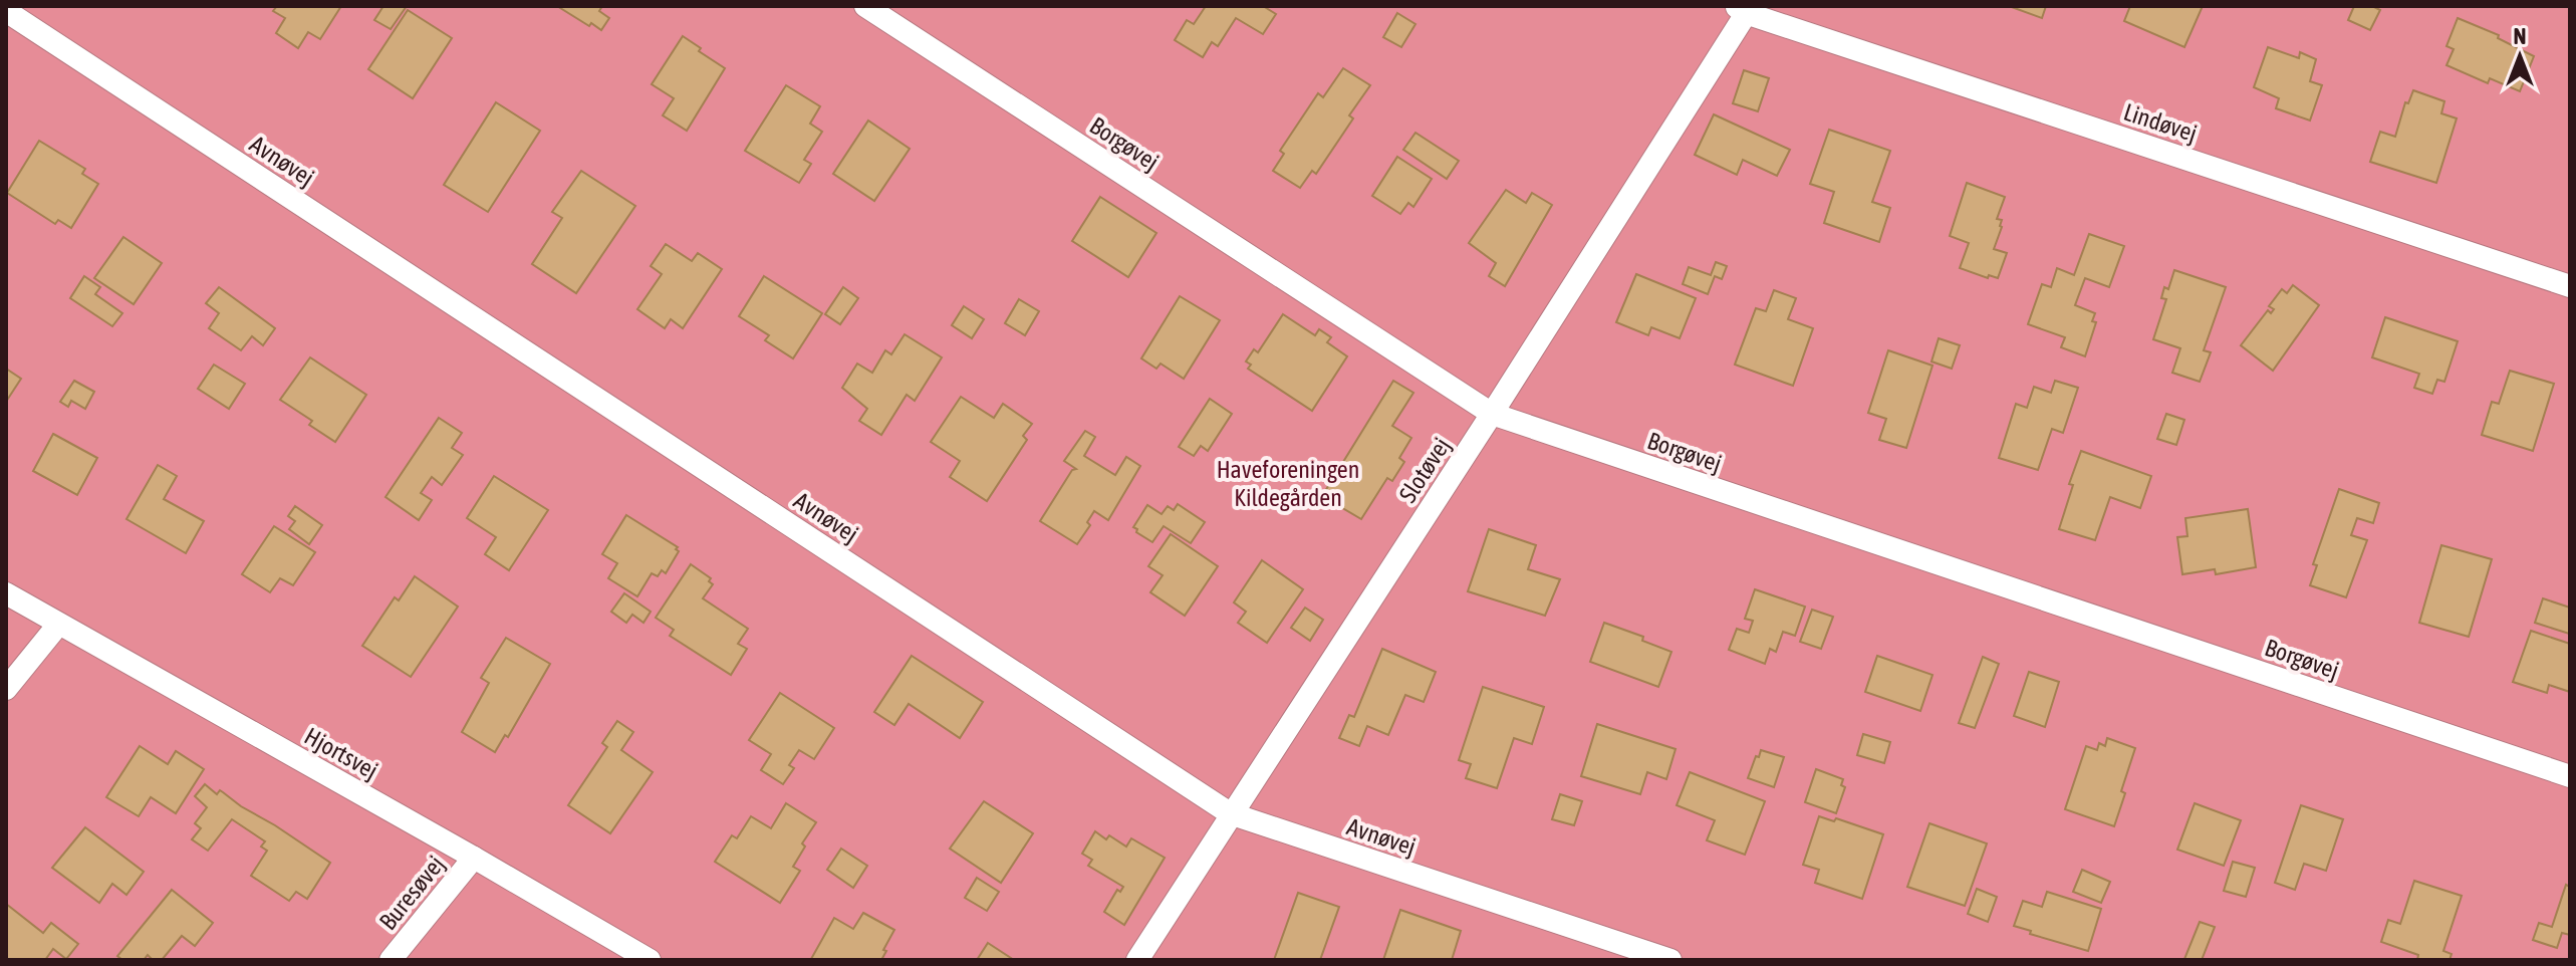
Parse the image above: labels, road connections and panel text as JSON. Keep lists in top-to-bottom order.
{
  "streets": {
    "lane": [
      "Lindøvej",
      "Borgøvej",
      "Avnøvej",
      "Slotøvej",
      "Hjortsvej",
      "Buresøvej"
    ]
  },
  "crossings": [
    ["Lindøvej", "Slotøvej"],
    ["Borgøvej", "Slotøvej"],
    ["Avnøvej", "Slotøvej"],
    ["Hjortsvej", "Buresøvej"]
  ],
  "parks": ["Haveforeningen Kildegården"],
  "north": "top"
}
